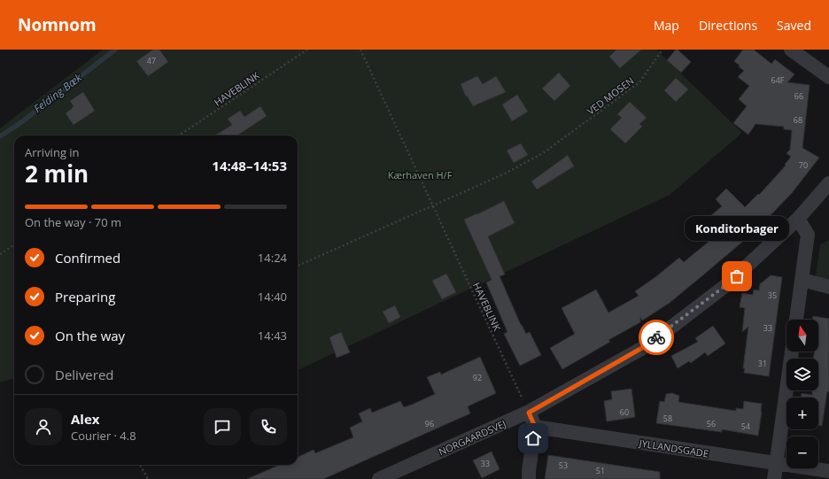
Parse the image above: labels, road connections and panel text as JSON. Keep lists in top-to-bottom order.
{
  "streets": {
    "street": ["NORGAARDSVEJ", "JYLLANDSGADE"],
    "path": ["HAVEBLINK", "VED MOSEN"]
  },
  "crossings": [
    ["HAVEBLINK", "VED MOSEN"],
    ["HAVEBLINK", "NORGAARDSVEJ"]
  ],
  "water": ["Felding Bæk"],
  "parks": ["Kærhaven H/F"],
  "places": ["Konditorbager"],
  "house_numbers": [
    "47",
    "64F",
    "66",
    "68",
    "70",
    "35",
    "33",
    "31",
    "92",
    "60",
    "58",
    "96",
    "56",
    "54",
    "33",
    "53",
    "51"
  ],
  "north": "top",
  "page": {
    "header": "Nomnom",
    "nav": ["Map", "Directions", "Saved"],
    "heading": ["2 min", "Arriving in", "14:48–14:53"],
    "panel": ["Alex", "Courier · 4.8"],
    "bar": "On the way · 70 m",
    "bubble": "Konditorbager",
    "list": [
      ["Confirmed", "14:24"],
      ["Preparing", "14:40"],
      ["On the way", "14:43"],
      "Delivered"
    ],
    "map_buttons": ["+", "−"]
  }
}
